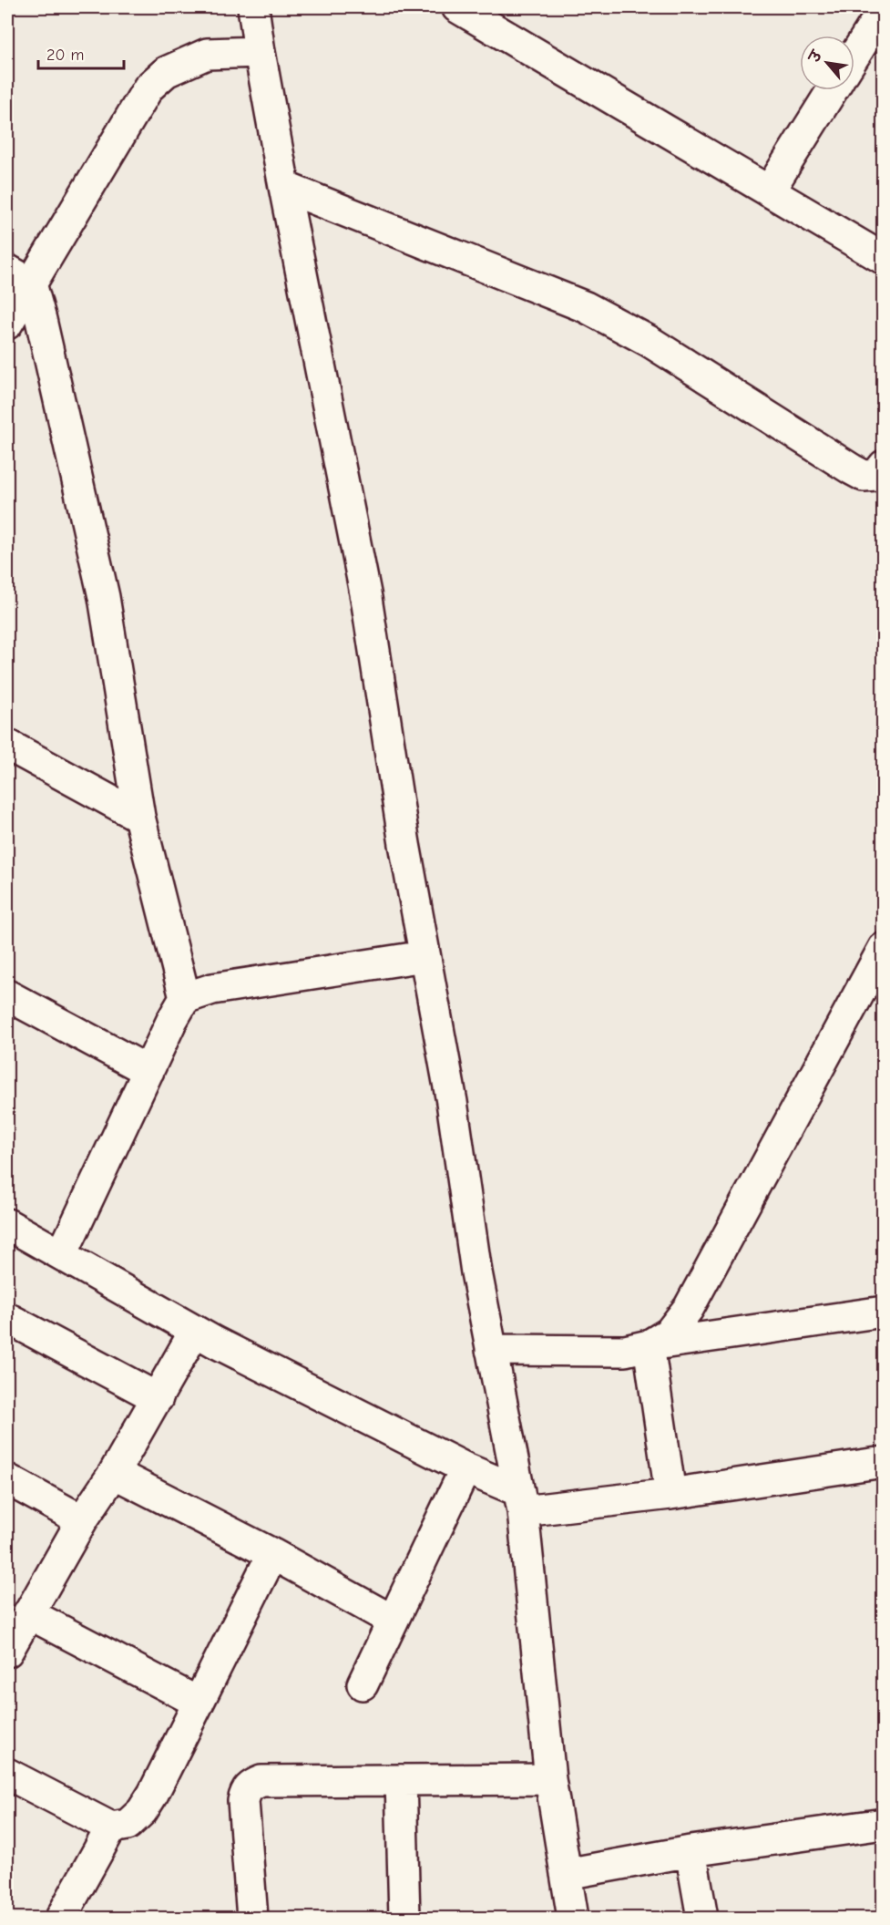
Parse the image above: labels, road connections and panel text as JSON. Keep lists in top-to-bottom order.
{
  "scale_bar": "20 m",
  "north": "top left"
}
